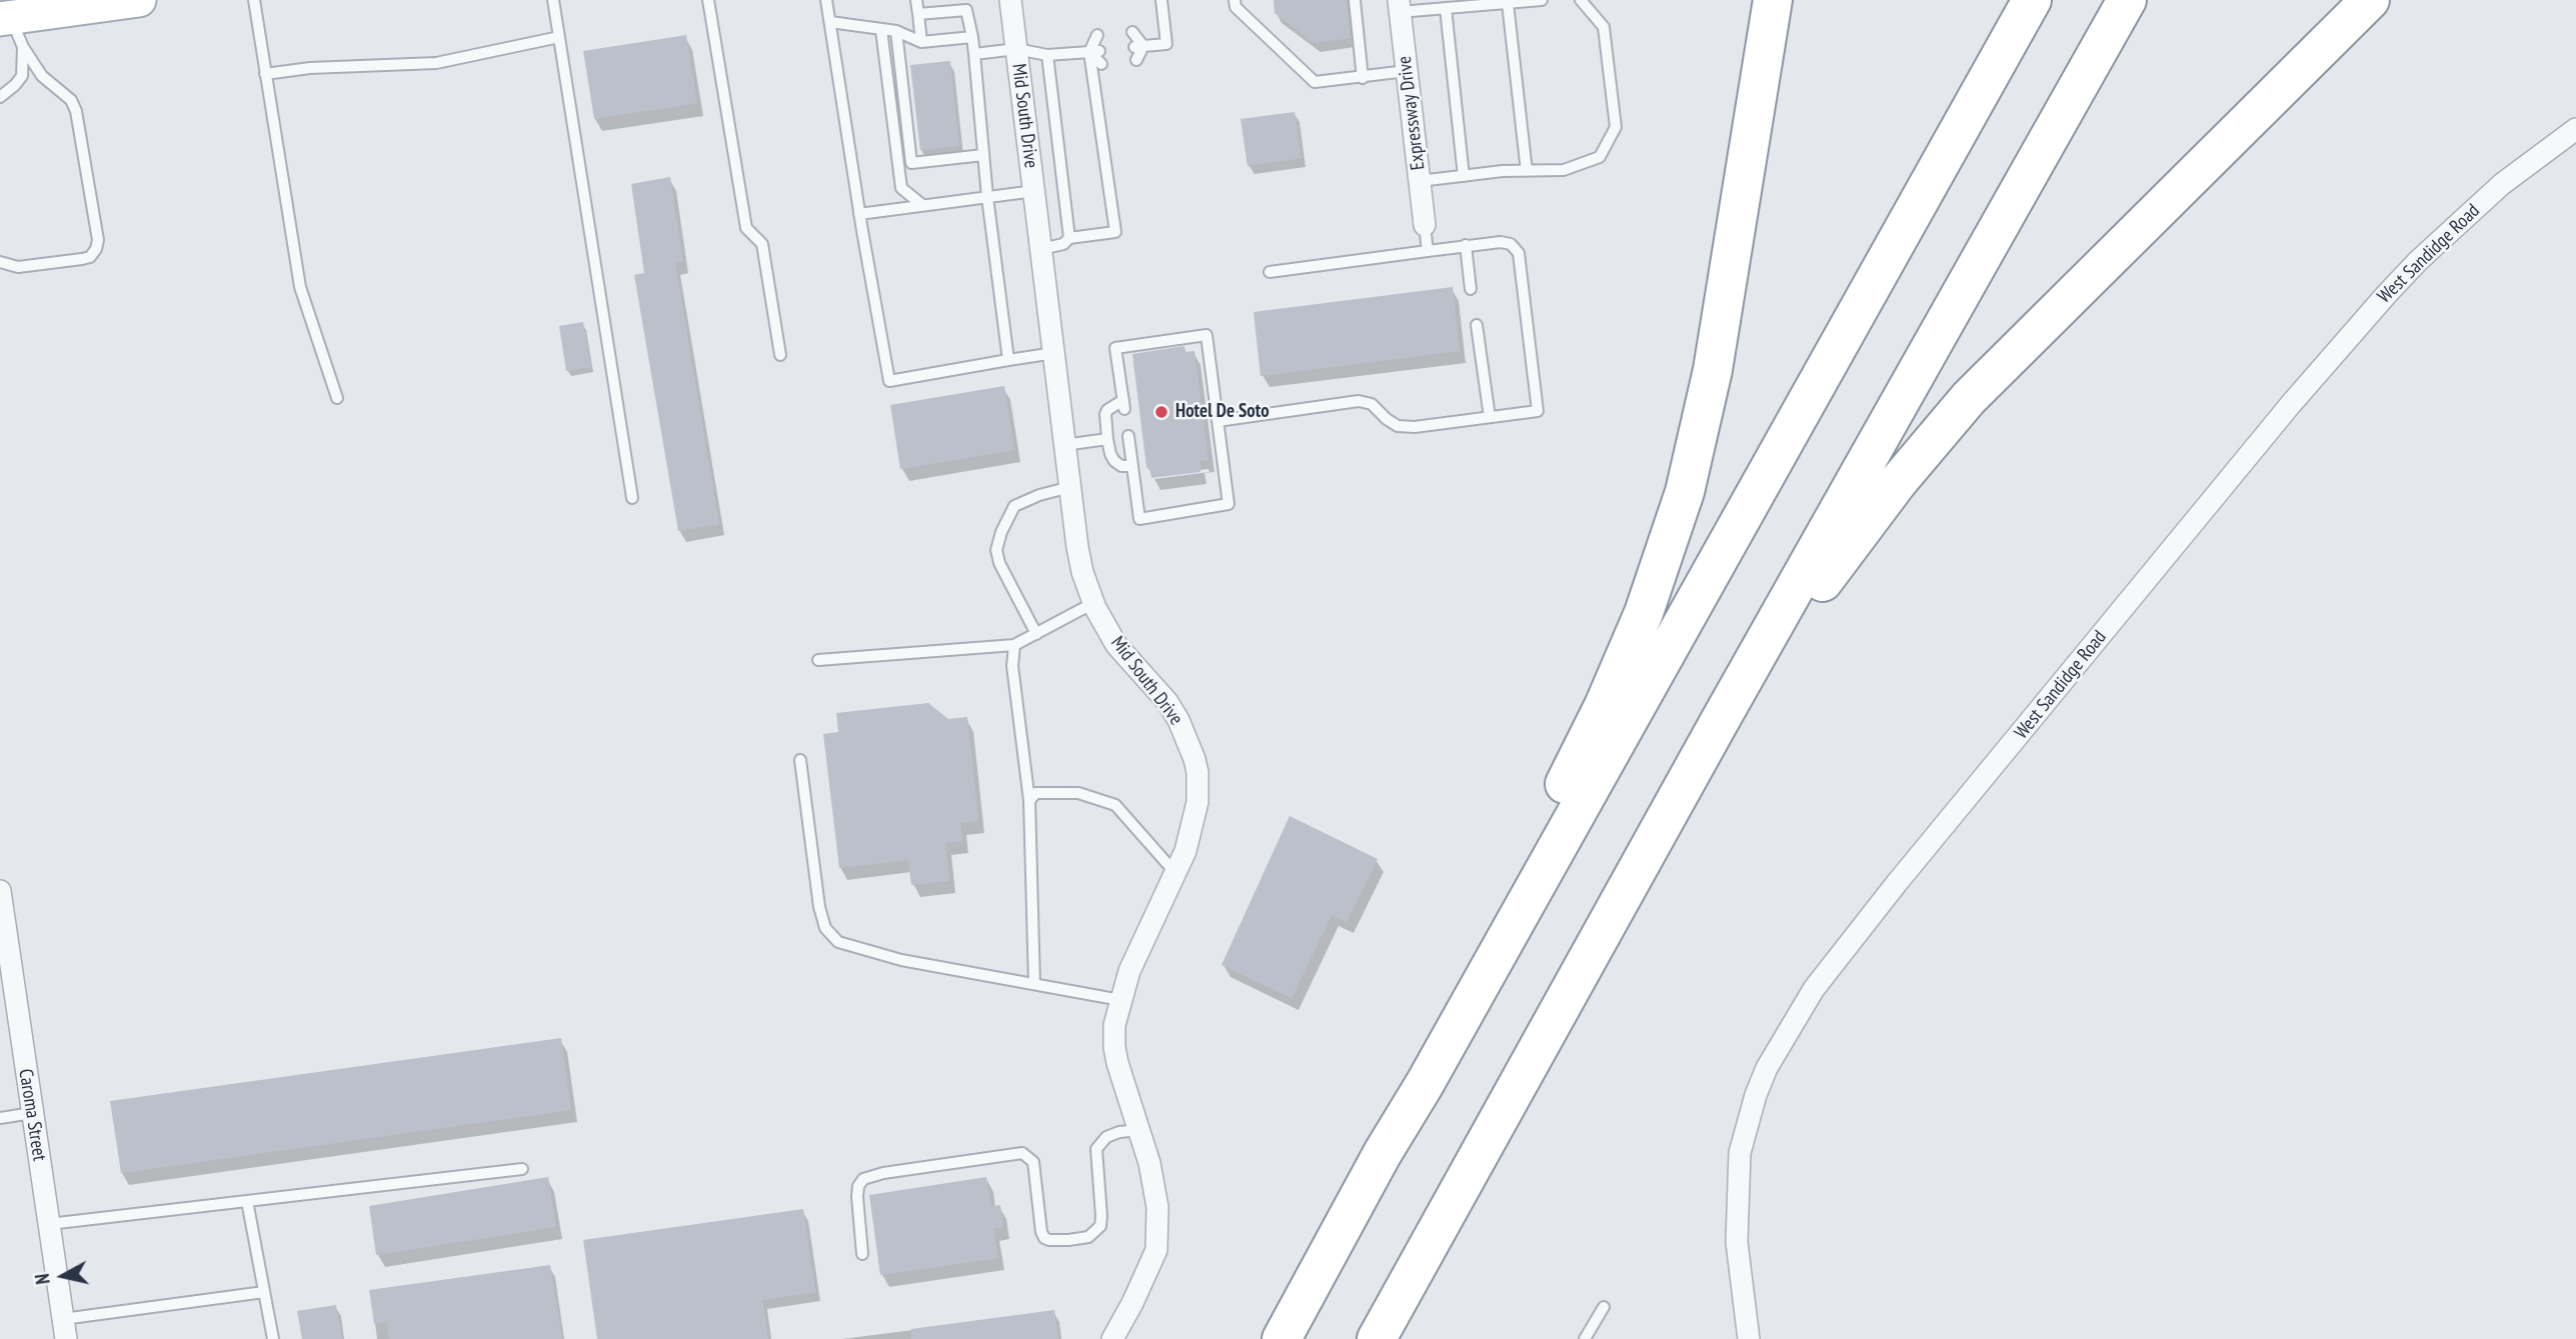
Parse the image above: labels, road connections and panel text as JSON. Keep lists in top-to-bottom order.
{
  "streets": {
    "street": [
      "Expressway Drive",
      "Mid South Drive",
      "West Sandidge Road",
      "Caroma Street"
    ]
  },
  "places": ["Hotel De Soto"],
  "north": "left"
}
